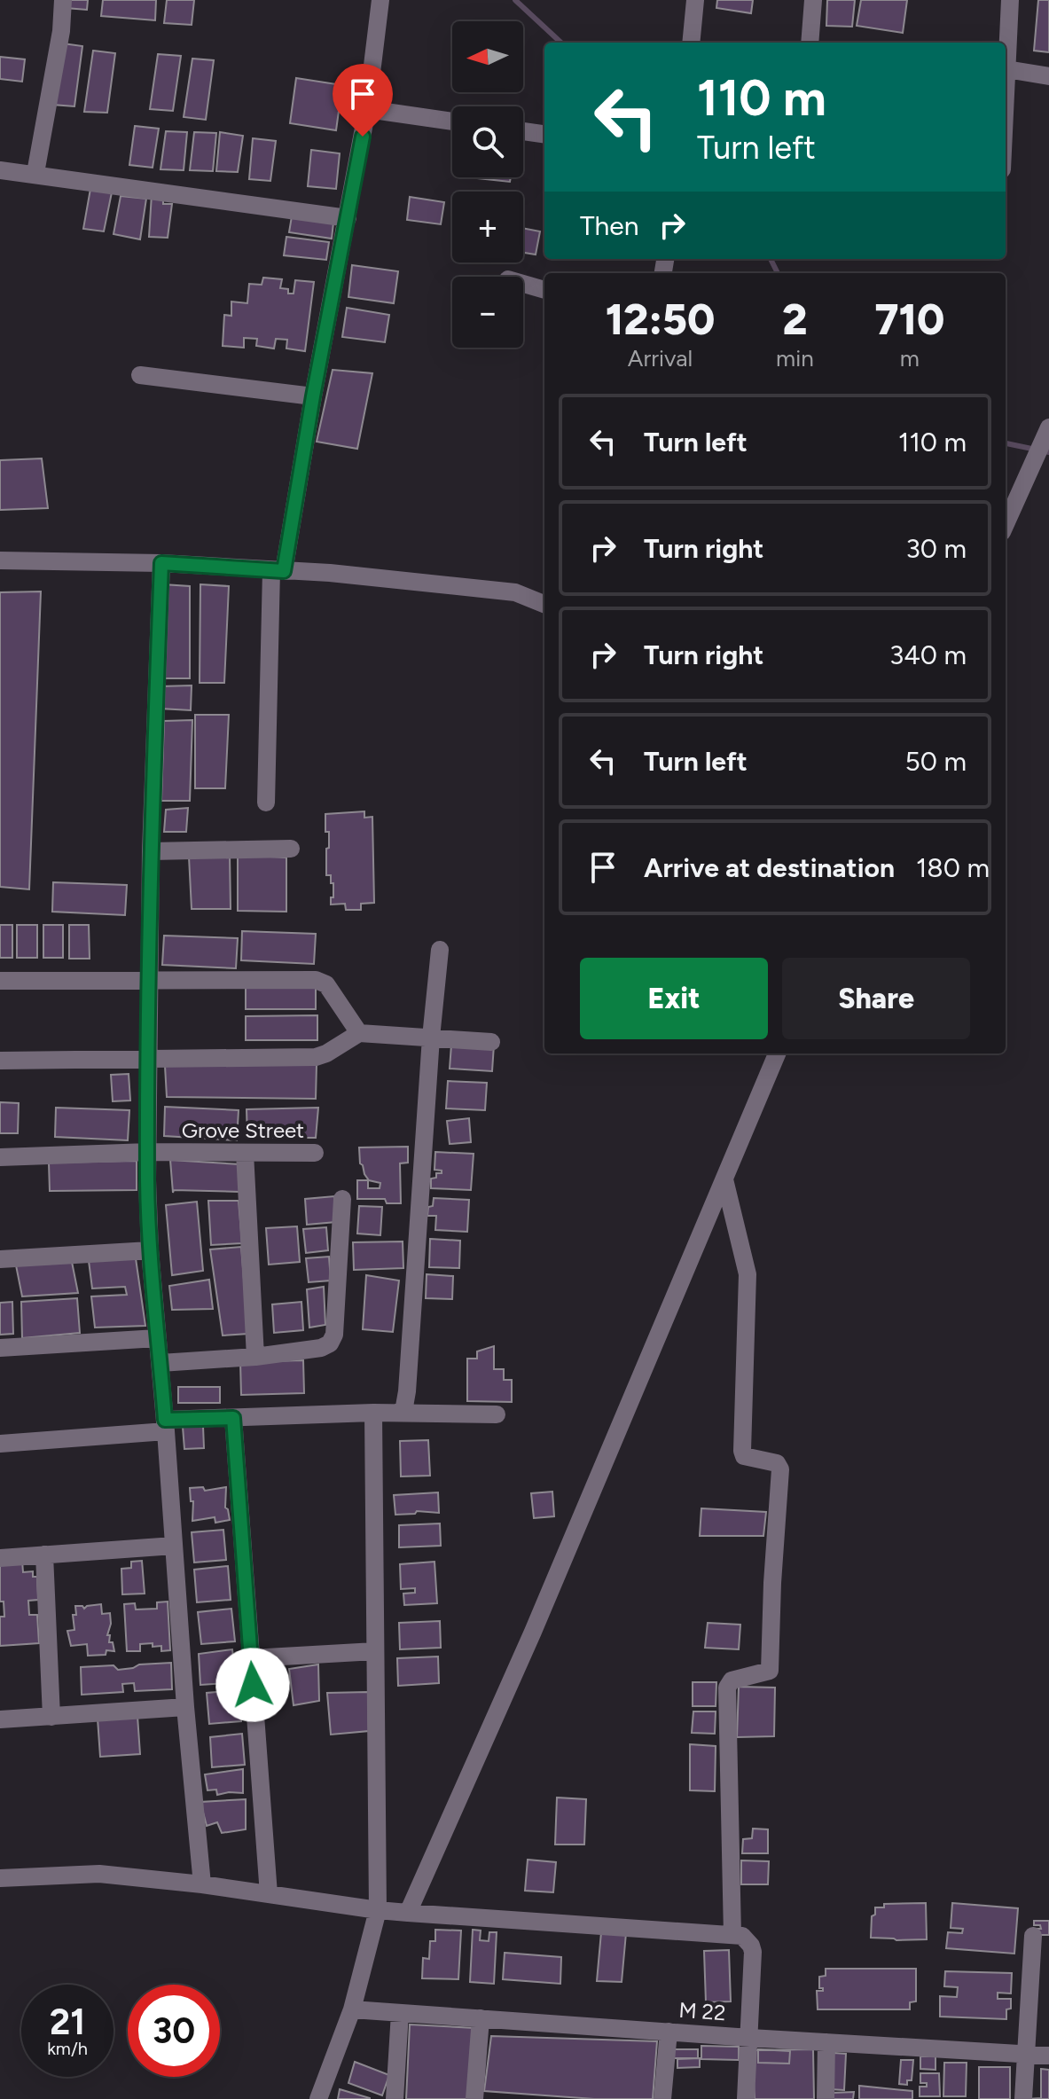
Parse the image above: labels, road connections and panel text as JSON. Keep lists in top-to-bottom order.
{
  "streets": {
    "street": ["Grove Street", "M 22"]
  },
  "north": "left",
  "page": {
    "map_buttons": ["+", "−"],
    "turn": ["110 m", "Turn left"],
    "then": "Then",
    "eta": [
      "12:50",
      "Arrival",
      "2",
      "min",
      "710",
      "m"
    ],
    "list": [
      {
        "name": "Turn left",
        "value": "110 m"
      },
      {
        "name": "Turn right",
        "value": "30 m"
      },
      {
        "name": "Turn right",
        "value": "340 m"
      },
      {
        "name": "Turn left",
        "value": "50 m"
      },
      {
        "name": "Arrive at destination",
        "value": "180 m"
      }
    ],
    "buttons": ["Exit", "Share"],
    "speed": "21 km/h",
    "limit": "30"
  }
}
